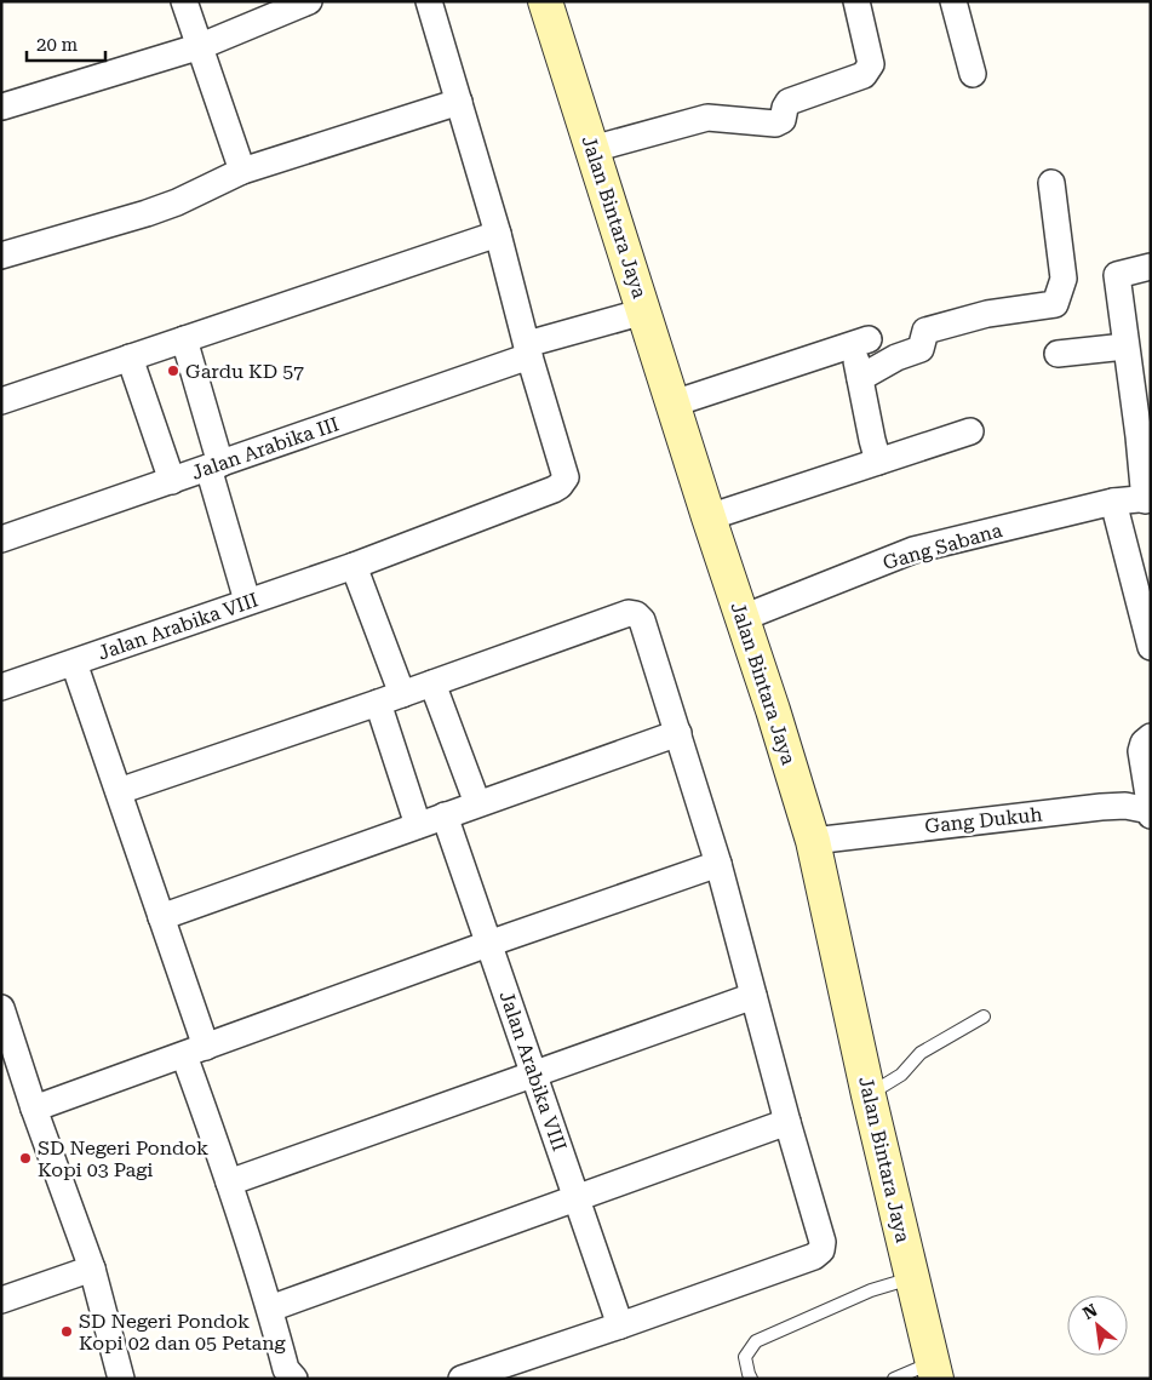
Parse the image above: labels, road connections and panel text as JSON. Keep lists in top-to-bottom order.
{
  "streets": {
    "street": [
      "Jalan Bintara Jaya",
      "Jalan Arabika III",
      "Gang Sabana",
      "Jalan Arabika VIII",
      "Gang Dukuh"
    ]
  },
  "crossings": [
    ["Jalan Bintara Jaya", "Jalan Arabika III"],
    ["Jalan Bintara Jaya", "Gang Sabana"],
    ["Jalan Bintara Jaya", "Gang Dukuh"],
    ["Jalan Arabika III", "Jalan Arabika VIII"]
  ],
  "places": ["Gardu KD 57", "SD Negeri Pondok Kopi 03 Pagi", "SD Negeri Pondok Kopi 02 dan 05 Petang"],
  "scale_bar": "20 m",
  "north": "top left"
}
